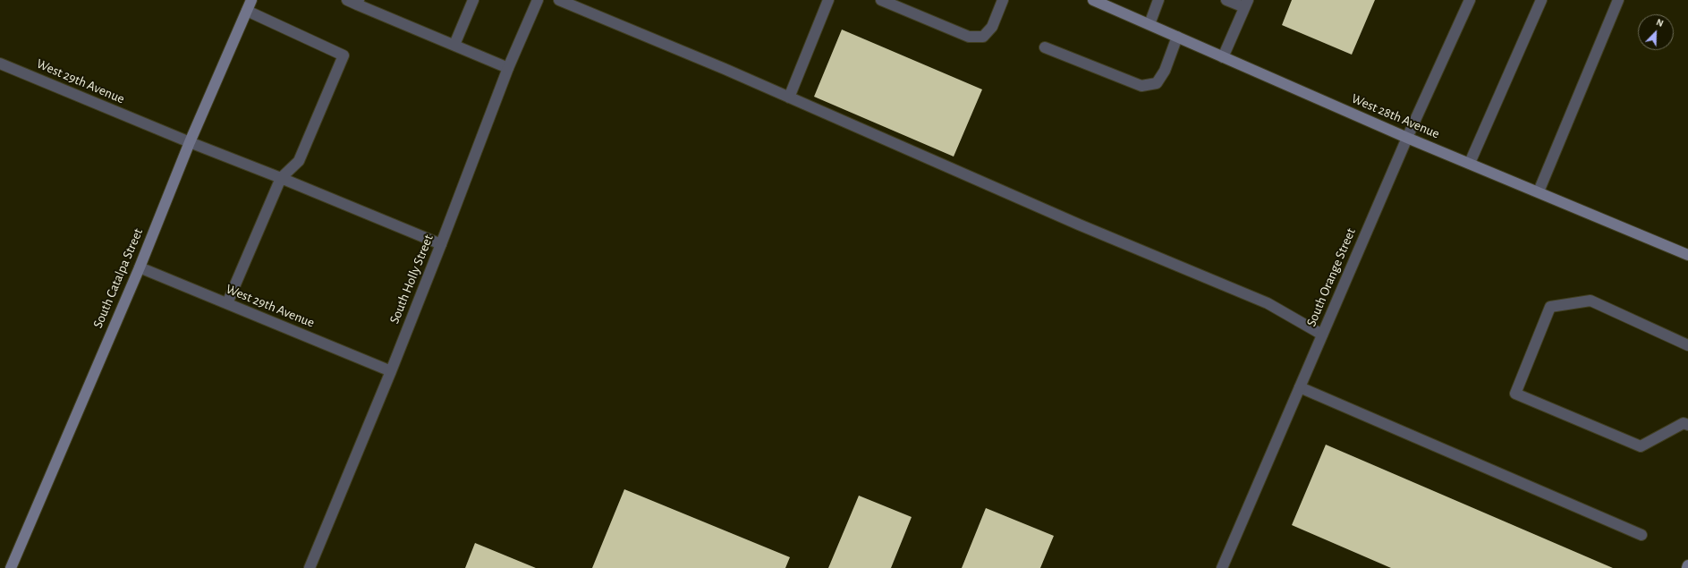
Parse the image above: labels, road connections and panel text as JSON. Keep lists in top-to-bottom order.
{
  "streets": {
    "main road": ["West 28th Avenue", "South Catalpa Street"],
    "street": ["West 29th Avenue", "South Orange Street", "South Holly Street"]
  },
  "crossings": [
    ["West 29th Avenue", "South Catalpa Street"],
    ["West 29th Avenue", "South Holly Street"],
    ["West 28th Avenue", "South Orange Street"]
  ],
  "north": "top right"
}
